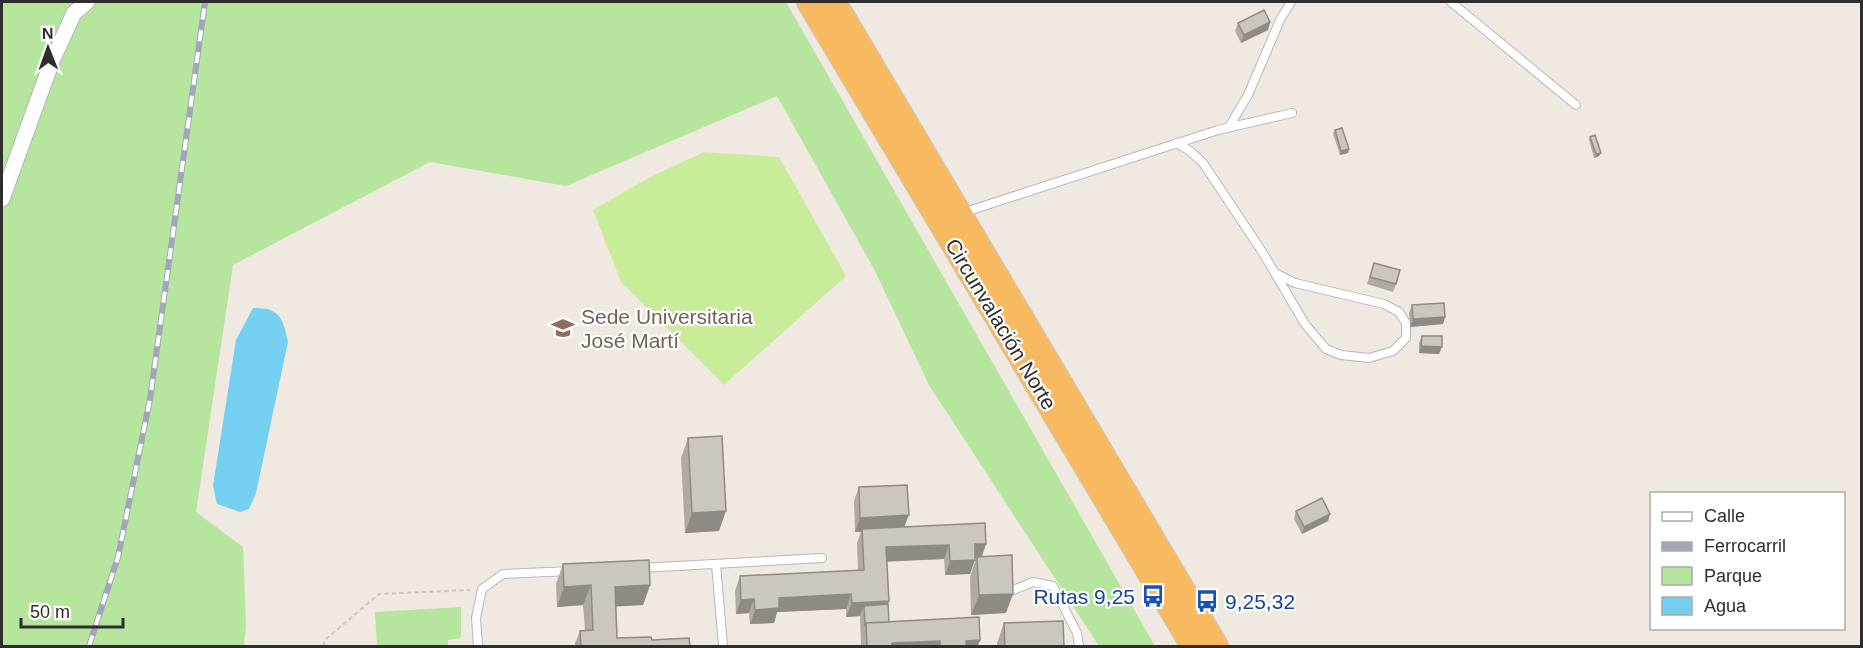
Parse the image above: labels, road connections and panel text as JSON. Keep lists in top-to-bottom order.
{
  "streets": {
    "highway": ["Circunvalación Norte"]
  },
  "places": {
    "school or university": ["Sede Universitaria José Martí"],
    "bus stop": ["Rutas 9,25", "9,25,32"]
  },
  "legend": [
    "Calle",
    "Ferrocarril",
    "Parque",
    "Agua"
  ],
  "scale_bar": "50 m",
  "north": "top"
}
